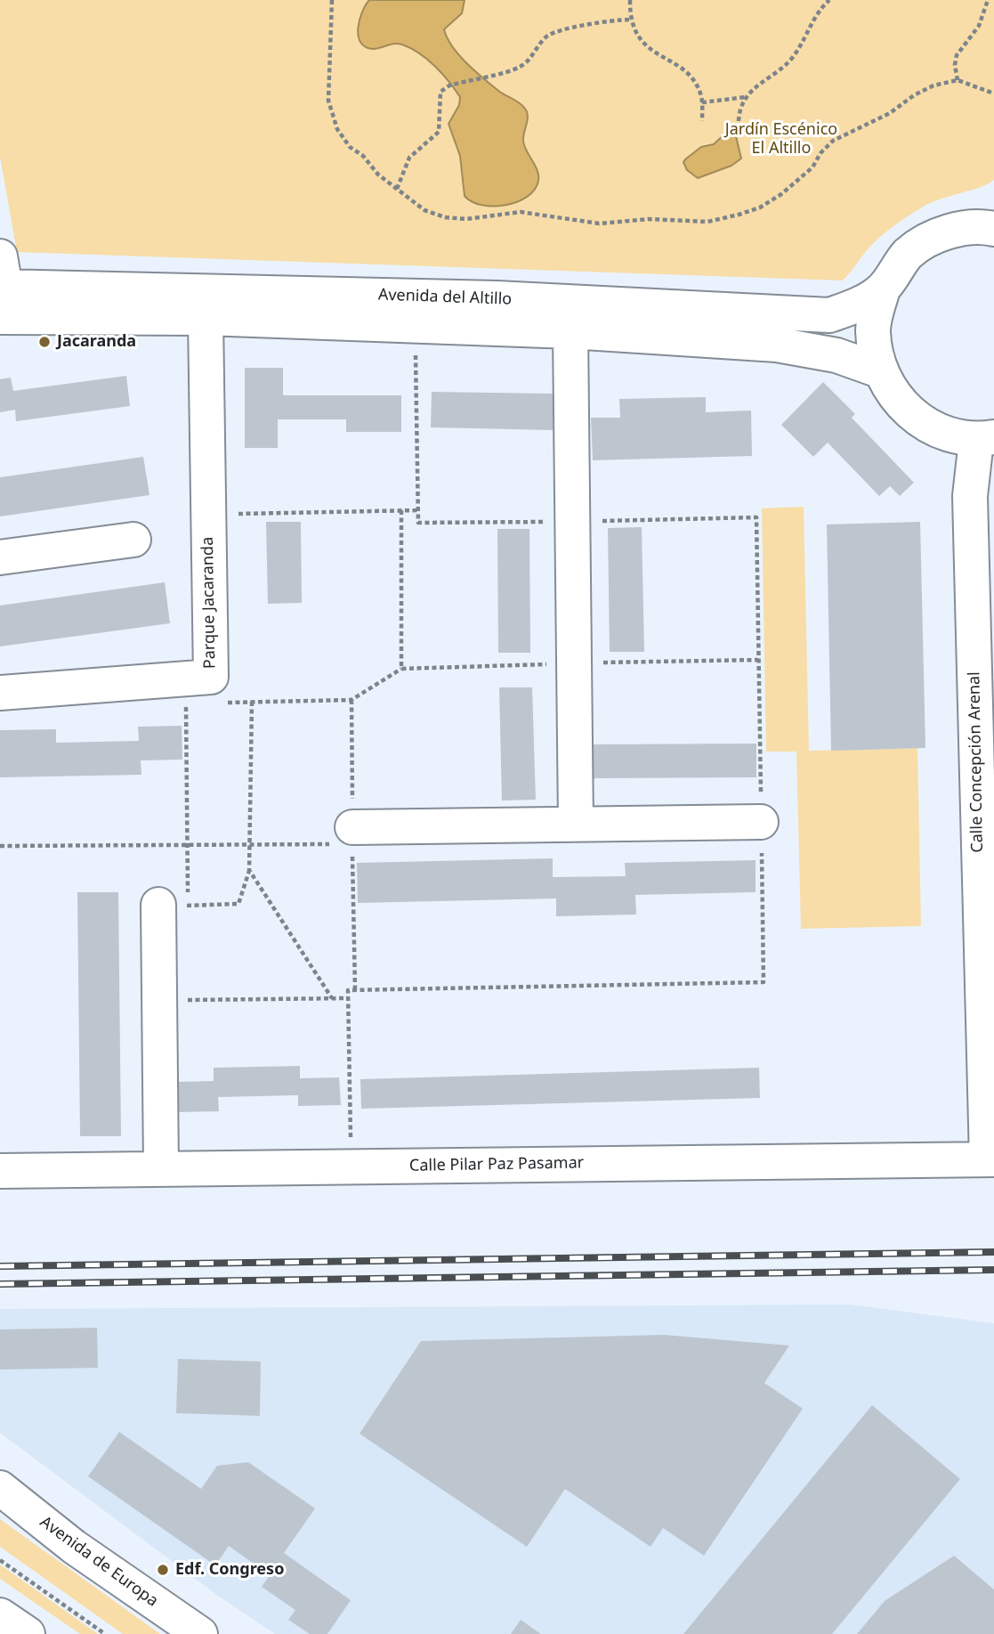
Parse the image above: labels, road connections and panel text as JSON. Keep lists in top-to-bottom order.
{
  "streets": {
    "street": [
      "Avenida del Altillo",
      "Parque Jacaranda",
      "Calle Concepción Arenal",
      "Calle Pilar Paz Pasamar",
      "Avenida de Europa"
    ]
  },
  "crossings": [
    ["Avenida del Altillo", "Parque Jacaranda"],
    ["Avenida del Altillo", "Calle Concepción Arenal"],
    ["Calle Concepción Arenal", "Calle Pilar Paz Pasamar"]
  ],
  "parks": ["Jardín Escénico El Altillo"],
  "places": ["Jacaranda", "Edf. Congreso"]
}
